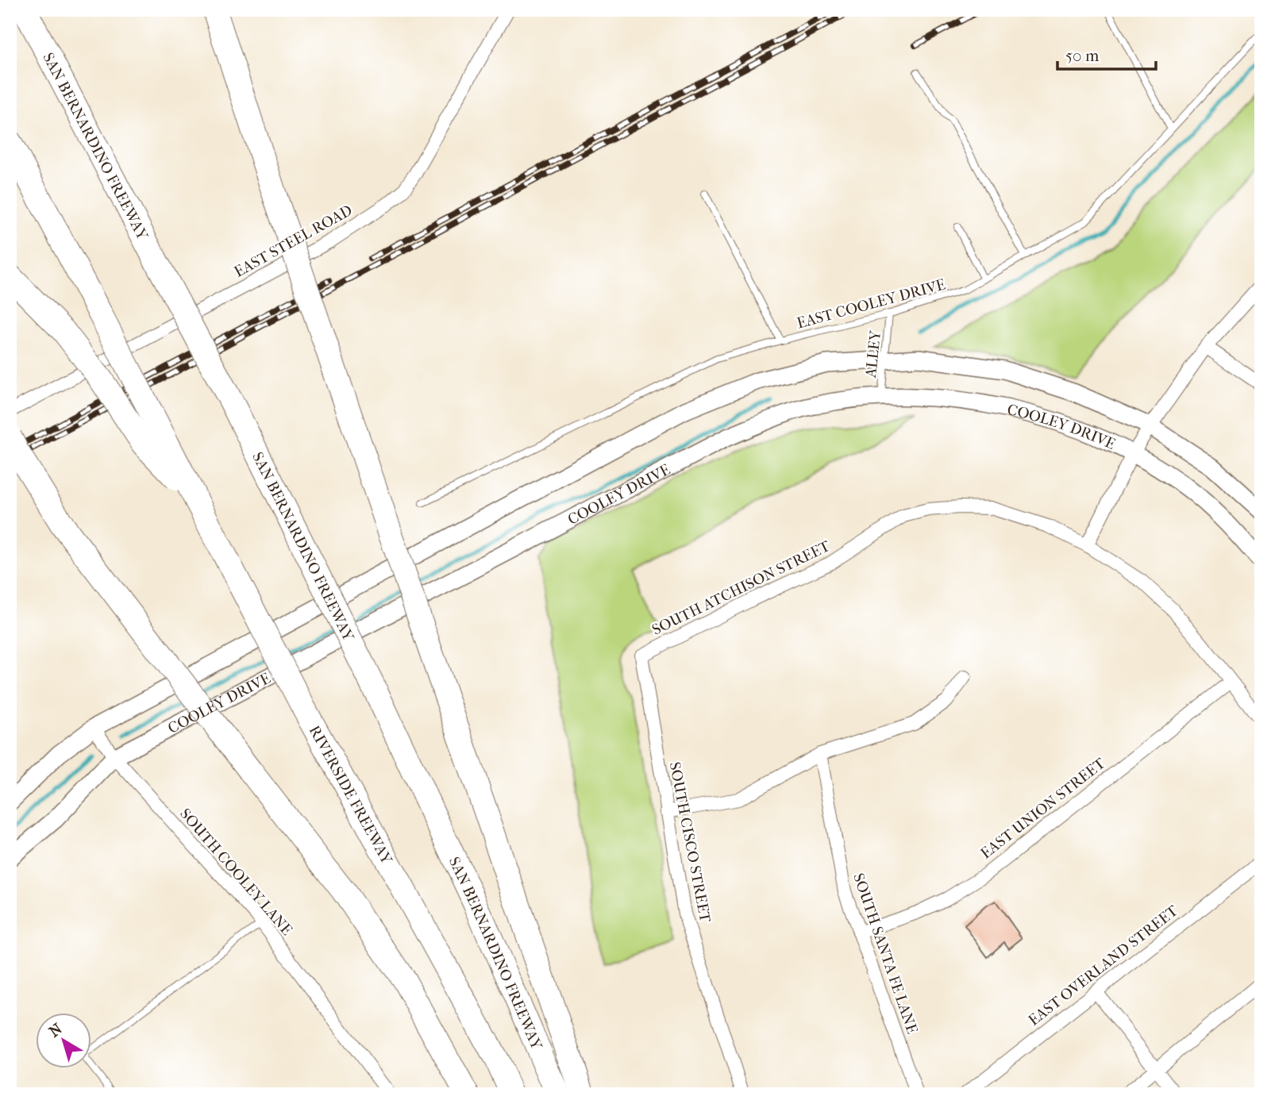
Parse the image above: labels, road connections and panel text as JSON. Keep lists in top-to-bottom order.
{
  "streets": {
    "highway": ["SAN BERNARDINO FREEWAY", "RIVERSIDE FREEWAY"],
    "street": [
      "EAST STEEL ROAD",
      "COOLEY DRIVE",
      "SOUTH ATCHISON STREET",
      "EAST UNION STREET",
      "SOUTH CISCO STREET",
      "SOUTH COOLEY LANE",
      "SOUTH SANTA FE LANE",
      "EAST OVERLAND STREET"
    ],
    "lane": ["EAST COOLEY DRIVE", "ALLEY"]
  },
  "crossings": [
    ["EAST COOLEY DRIVE", "ALLEY"],
    ["ALLEY", "COOLEY DRIVE"],
    ["COOLEY DRIVE", "SOUTH COOLEY LANE"],
    ["SOUTH ATCHISON STREET", "EAST UNION STREET"],
    ["SOUTH ATCHISON STREET", "SOUTH CISCO STREET"],
    ["EAST UNION STREET", "SOUTH SANTA FE LANE"]
  ],
  "scale_bar": "50 m",
  "north": "top left"
}
